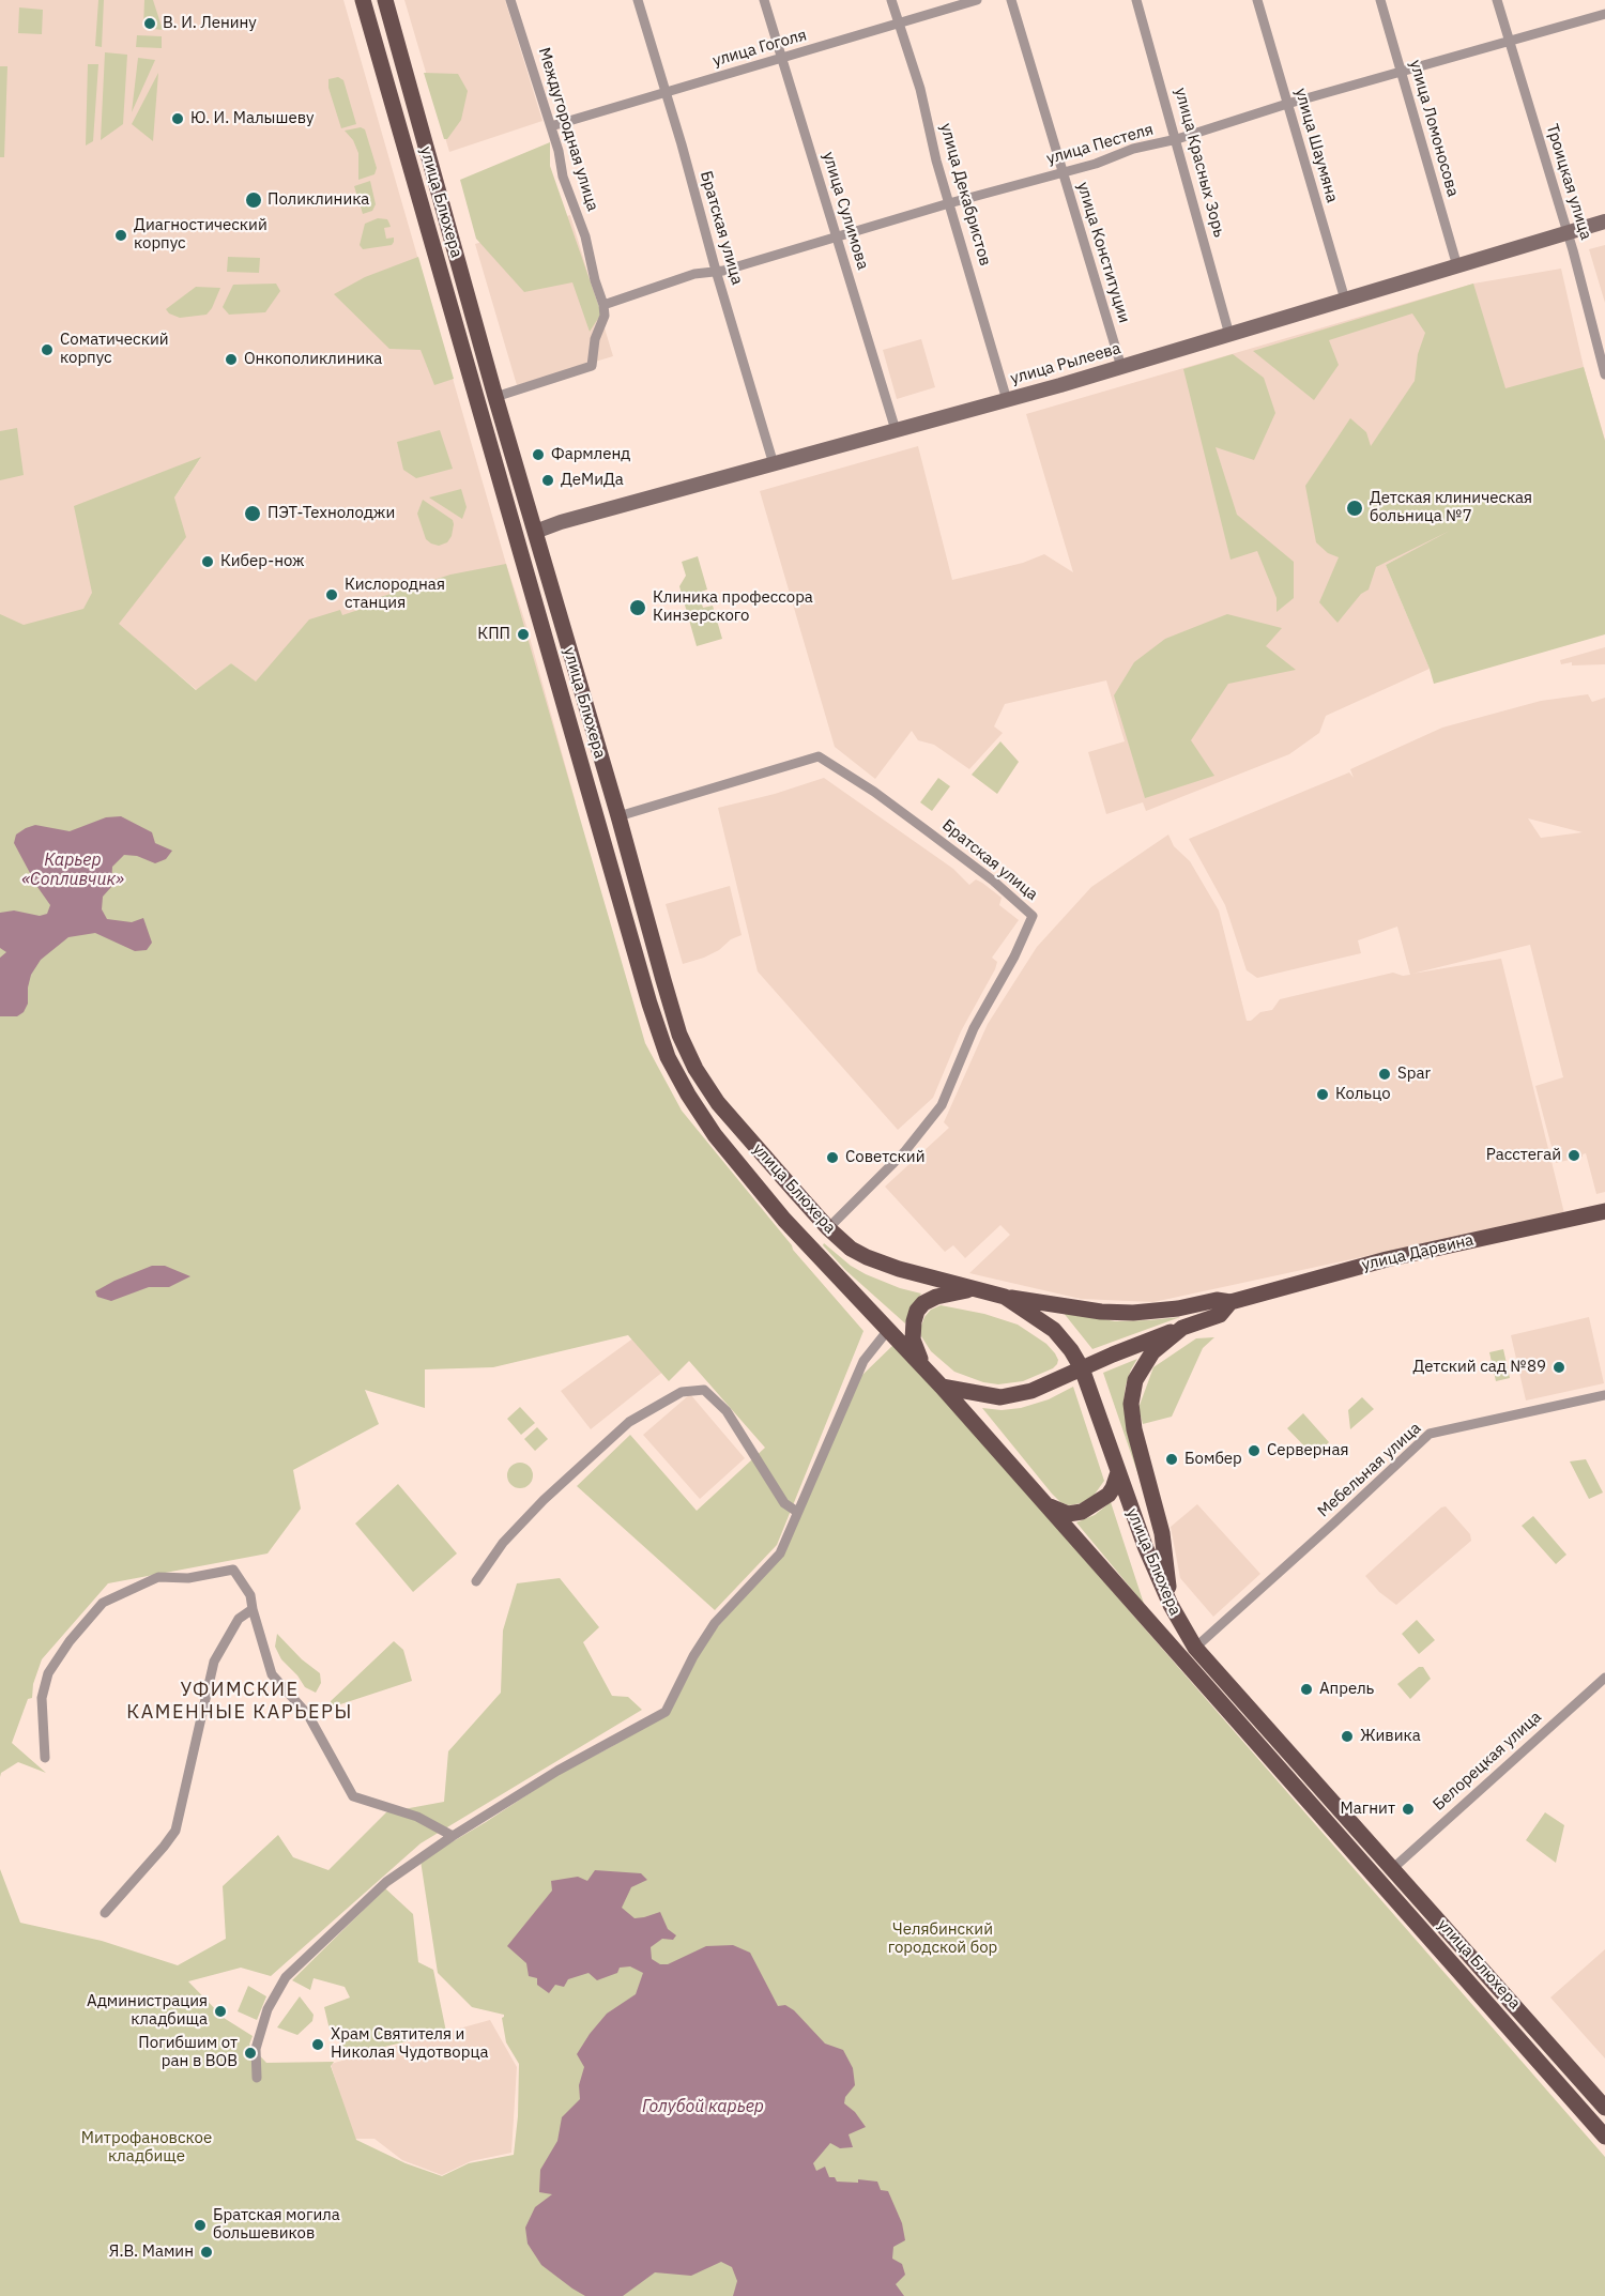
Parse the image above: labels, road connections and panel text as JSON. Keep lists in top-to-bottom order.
{
  "streets": {
    "main road": ["улица Блюхера", "улица Дарвина"],
    "street": [
      "улица Гоголя",
      "улица Ломоносова",
      "Междугородная улица",
      "улица Пестеля",
      "улица Шаумяна",
      "улица Красных Зорь",
      "Троицкая улица",
      "улица Декабристов",
      "улица Сулимова",
      "Братская улица",
      "улица Конституции",
      "улица Рылеева",
      "Мебельная улица",
      "Белорецкая улица"
    ]
  },
  "crossings": [
    ["улица Гоголя", "Междугородная улица"],
    ["улица Гоголя", "улица Декабристов"],
    ["улица Гоголя", "улица Сулимова"],
    ["улица Гоголя", "Братская улица"],
    ["улица Ломоносова", "улица Пестеля"],
    ["улица Ломоносова", "улица Рылеева"],
    ["Междугородная улица", "улица Пестеля"],
    ["улица Пестеля", "улица Шаумяна"],
    ["улица Пестеля", "улица Красных Зорь"],
    ["улица Пестеля", "Троицкая улица"],
    ["улица Пестеля", "улица Декабристов"],
    ["улица Пестеля", "улица Сулимова"],
    ["улица Пестеля", "Братская улица"],
    ["улица Пестеля", "улица Конституции"],
    ["улица Шаумяна", "улица Рылеева"],
    ["улица Красных Зорь", "улица Рылеева"],
    ["Троицкая улица", "улица Рылеева"],
    ["улица Декабристов", "улица Рылеева"],
    ["улица Блюхера", "Братская улица"],
    ["улица Блюхера", "улица Рылеева"],
    ["улица Блюхера", "улица Дарвина"],
    ["улица Блюхера", "Мебельная улица"],
    ["улица Блюхера", "Белорецкая улица"],
    ["улица Сулимова", "улица Рылеева"],
    ["Братская улица", "улица Рылеева"],
    ["улица Конституции", "улица Рылеева"]
  ],
  "districts": ["УФИМСКИЕ КАМЕННЫЕ КАРЬЕРЫ"],
  "water": ["Карьер «Сопливчик»", "Голубой карьер"],
  "parks": ["Челябинский городской бор", "Митрофановское кладбище"],
  "places": [
    "В. И. Ленину",
    "Ю. И. Малышеву",
    "Поликлиника",
    "Диагностический корпус",
    "Соматический корпус",
    "Онкополиклиника",
    "Фармленд",
    "ДеМиДа",
    "Детская клиническая больница №7",
    "ПЭТ-Технолоджи",
    "Кибер-нож",
    "Кислородная станция",
    "Клиника профессора Кинзерского",
    "КПП",
    "Spar",
    "Кольцо",
    "Расстегай",
    "Советский",
    "Детский сад №89",
    "Серверная",
    "Бомбер",
    "Апрель",
    "Живика",
    "Магнит",
    "Администрация кладбища",
    "Храм Святителя и Николая Чудотворца",
    "Погибшим от ран в ВОВ",
    "Братская могила большевиков",
    "Я.В. Мамин"
  ]
}
